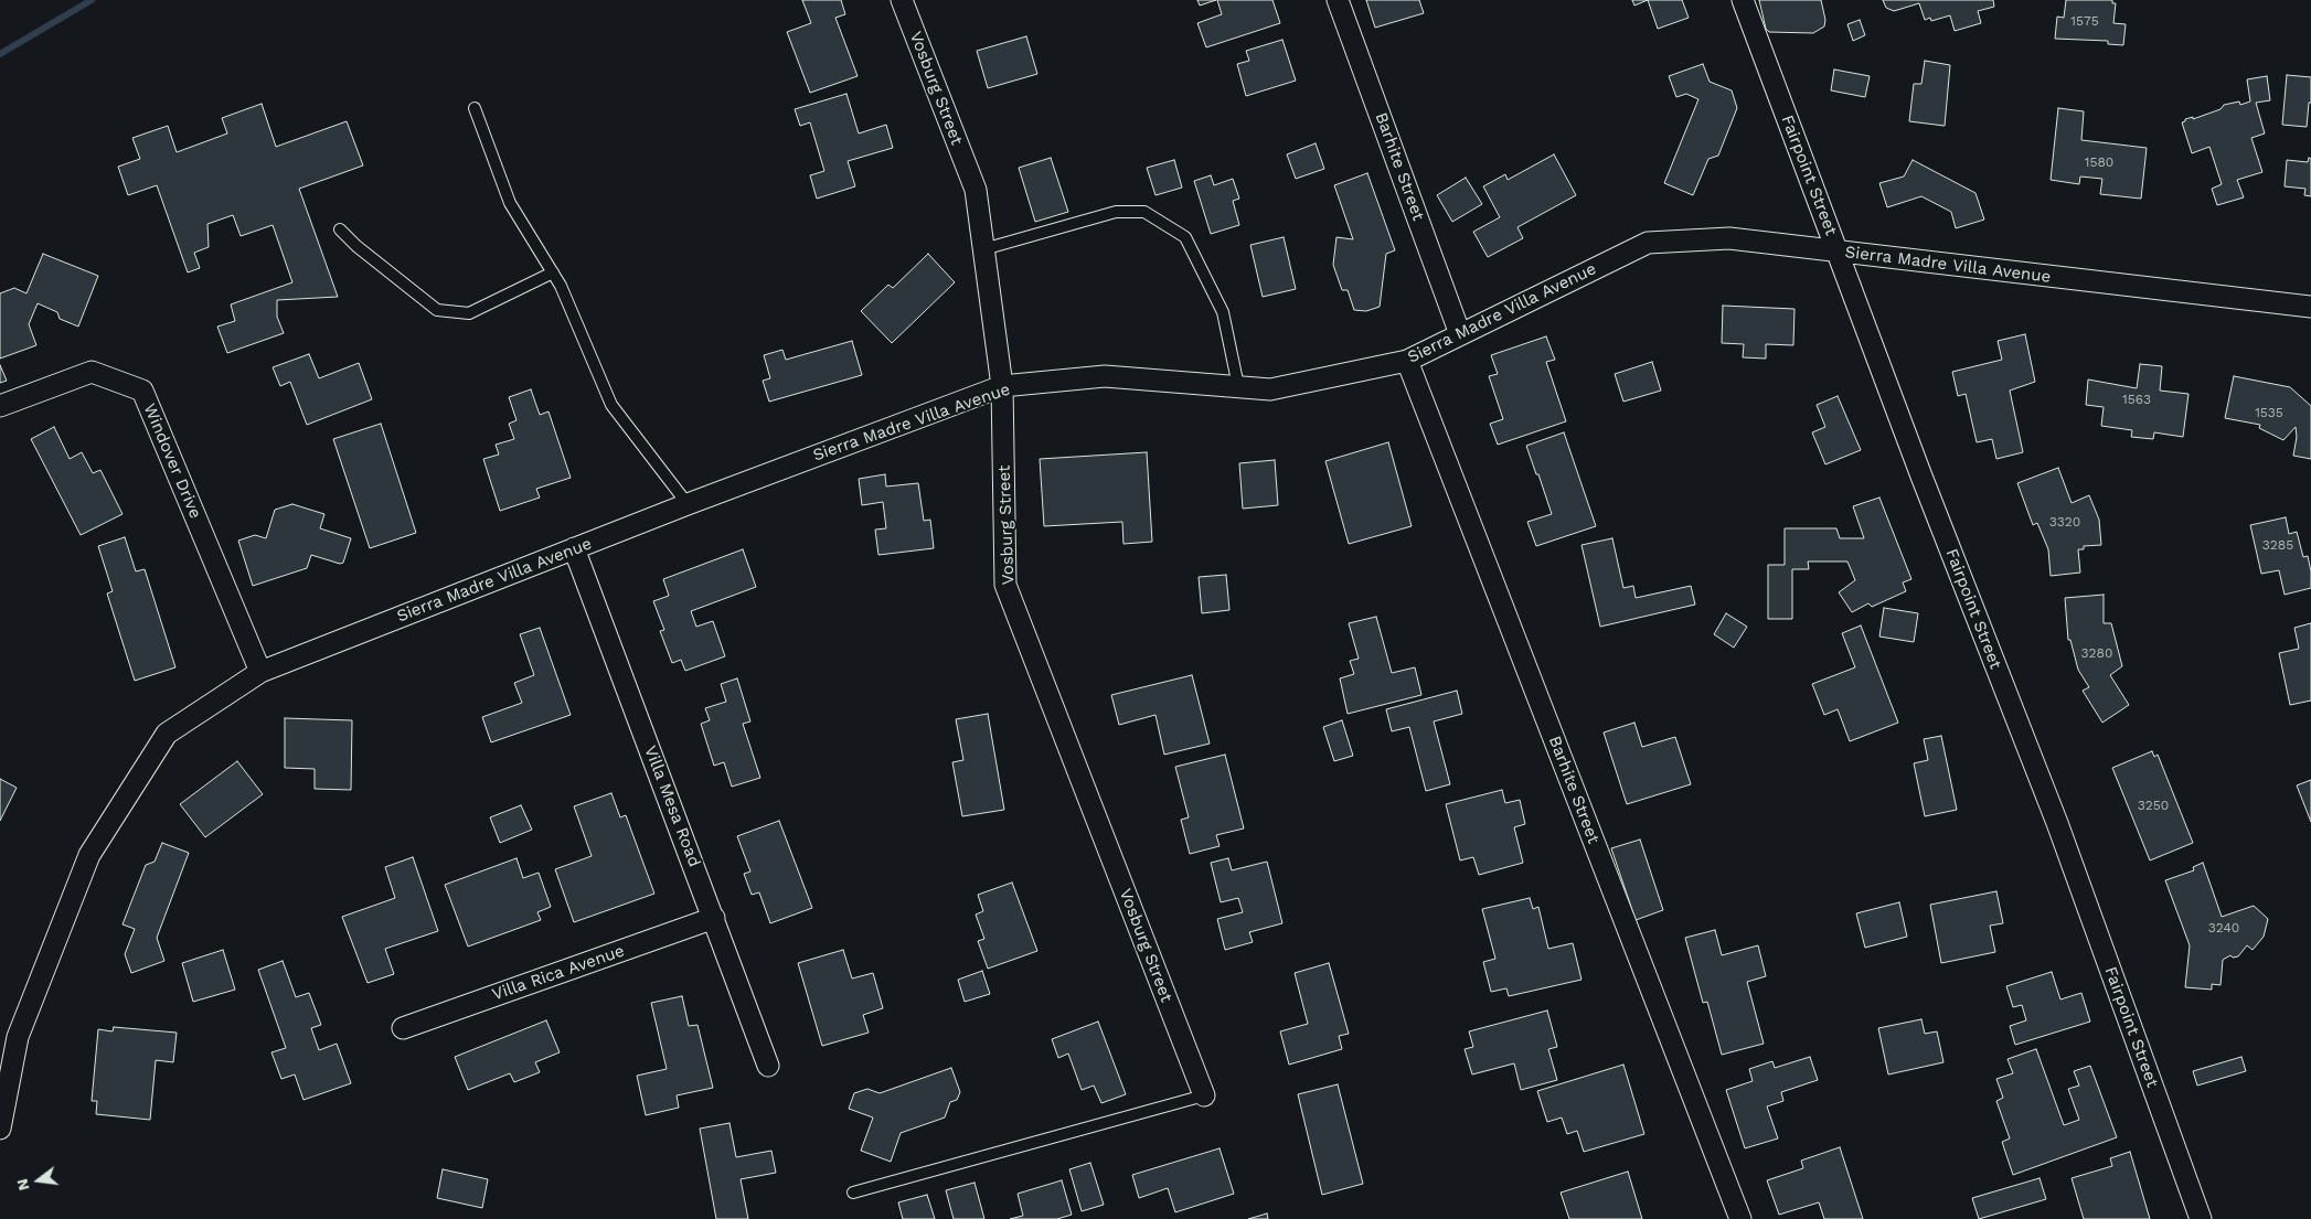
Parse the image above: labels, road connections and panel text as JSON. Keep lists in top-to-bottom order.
{
  "streets": {
    "street": [
      "Vosburg Street",
      "Barhite Street",
      "Fairpoint Street",
      "Sierra Madre Villa Avenue",
      "Windover Drive",
      "Villa Mesa Road",
      "Villa Rica Avenue"
    ]
  },
  "crossings": [
    ["Vosburg Street", "Sierra Madre Villa Avenue"],
    ["Barhite Street", "Sierra Madre Villa Avenue"],
    ["Fairpoint Street", "Sierra Madre Villa Avenue"],
    ["Sierra Madre Villa Avenue", "Windover Drive"],
    ["Sierra Madre Villa Avenue", "Villa Mesa Road"],
    ["Villa Mesa Road", "Villa Rica Avenue"]
  ],
  "house_numbers": [
    "1575",
    "1580",
    "1563",
    "1535",
    "3320",
    "3285",
    "3280",
    "3250",
    "3240"
  ],
  "north": "left"
}
